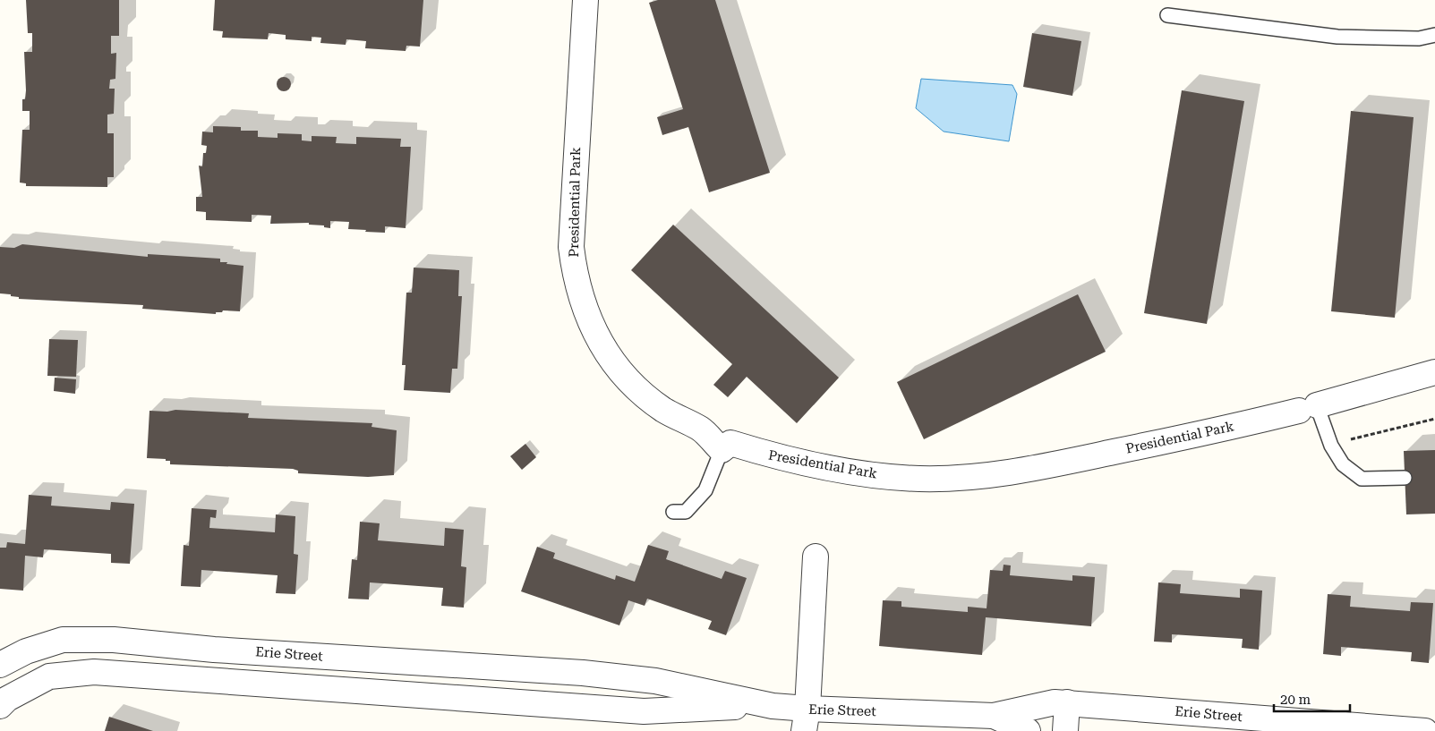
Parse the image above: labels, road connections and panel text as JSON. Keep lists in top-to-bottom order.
{
  "streets": {
    "street": ["Presidential Park", "Erie Street"]
  },
  "scale_bar": "20 m"
}
